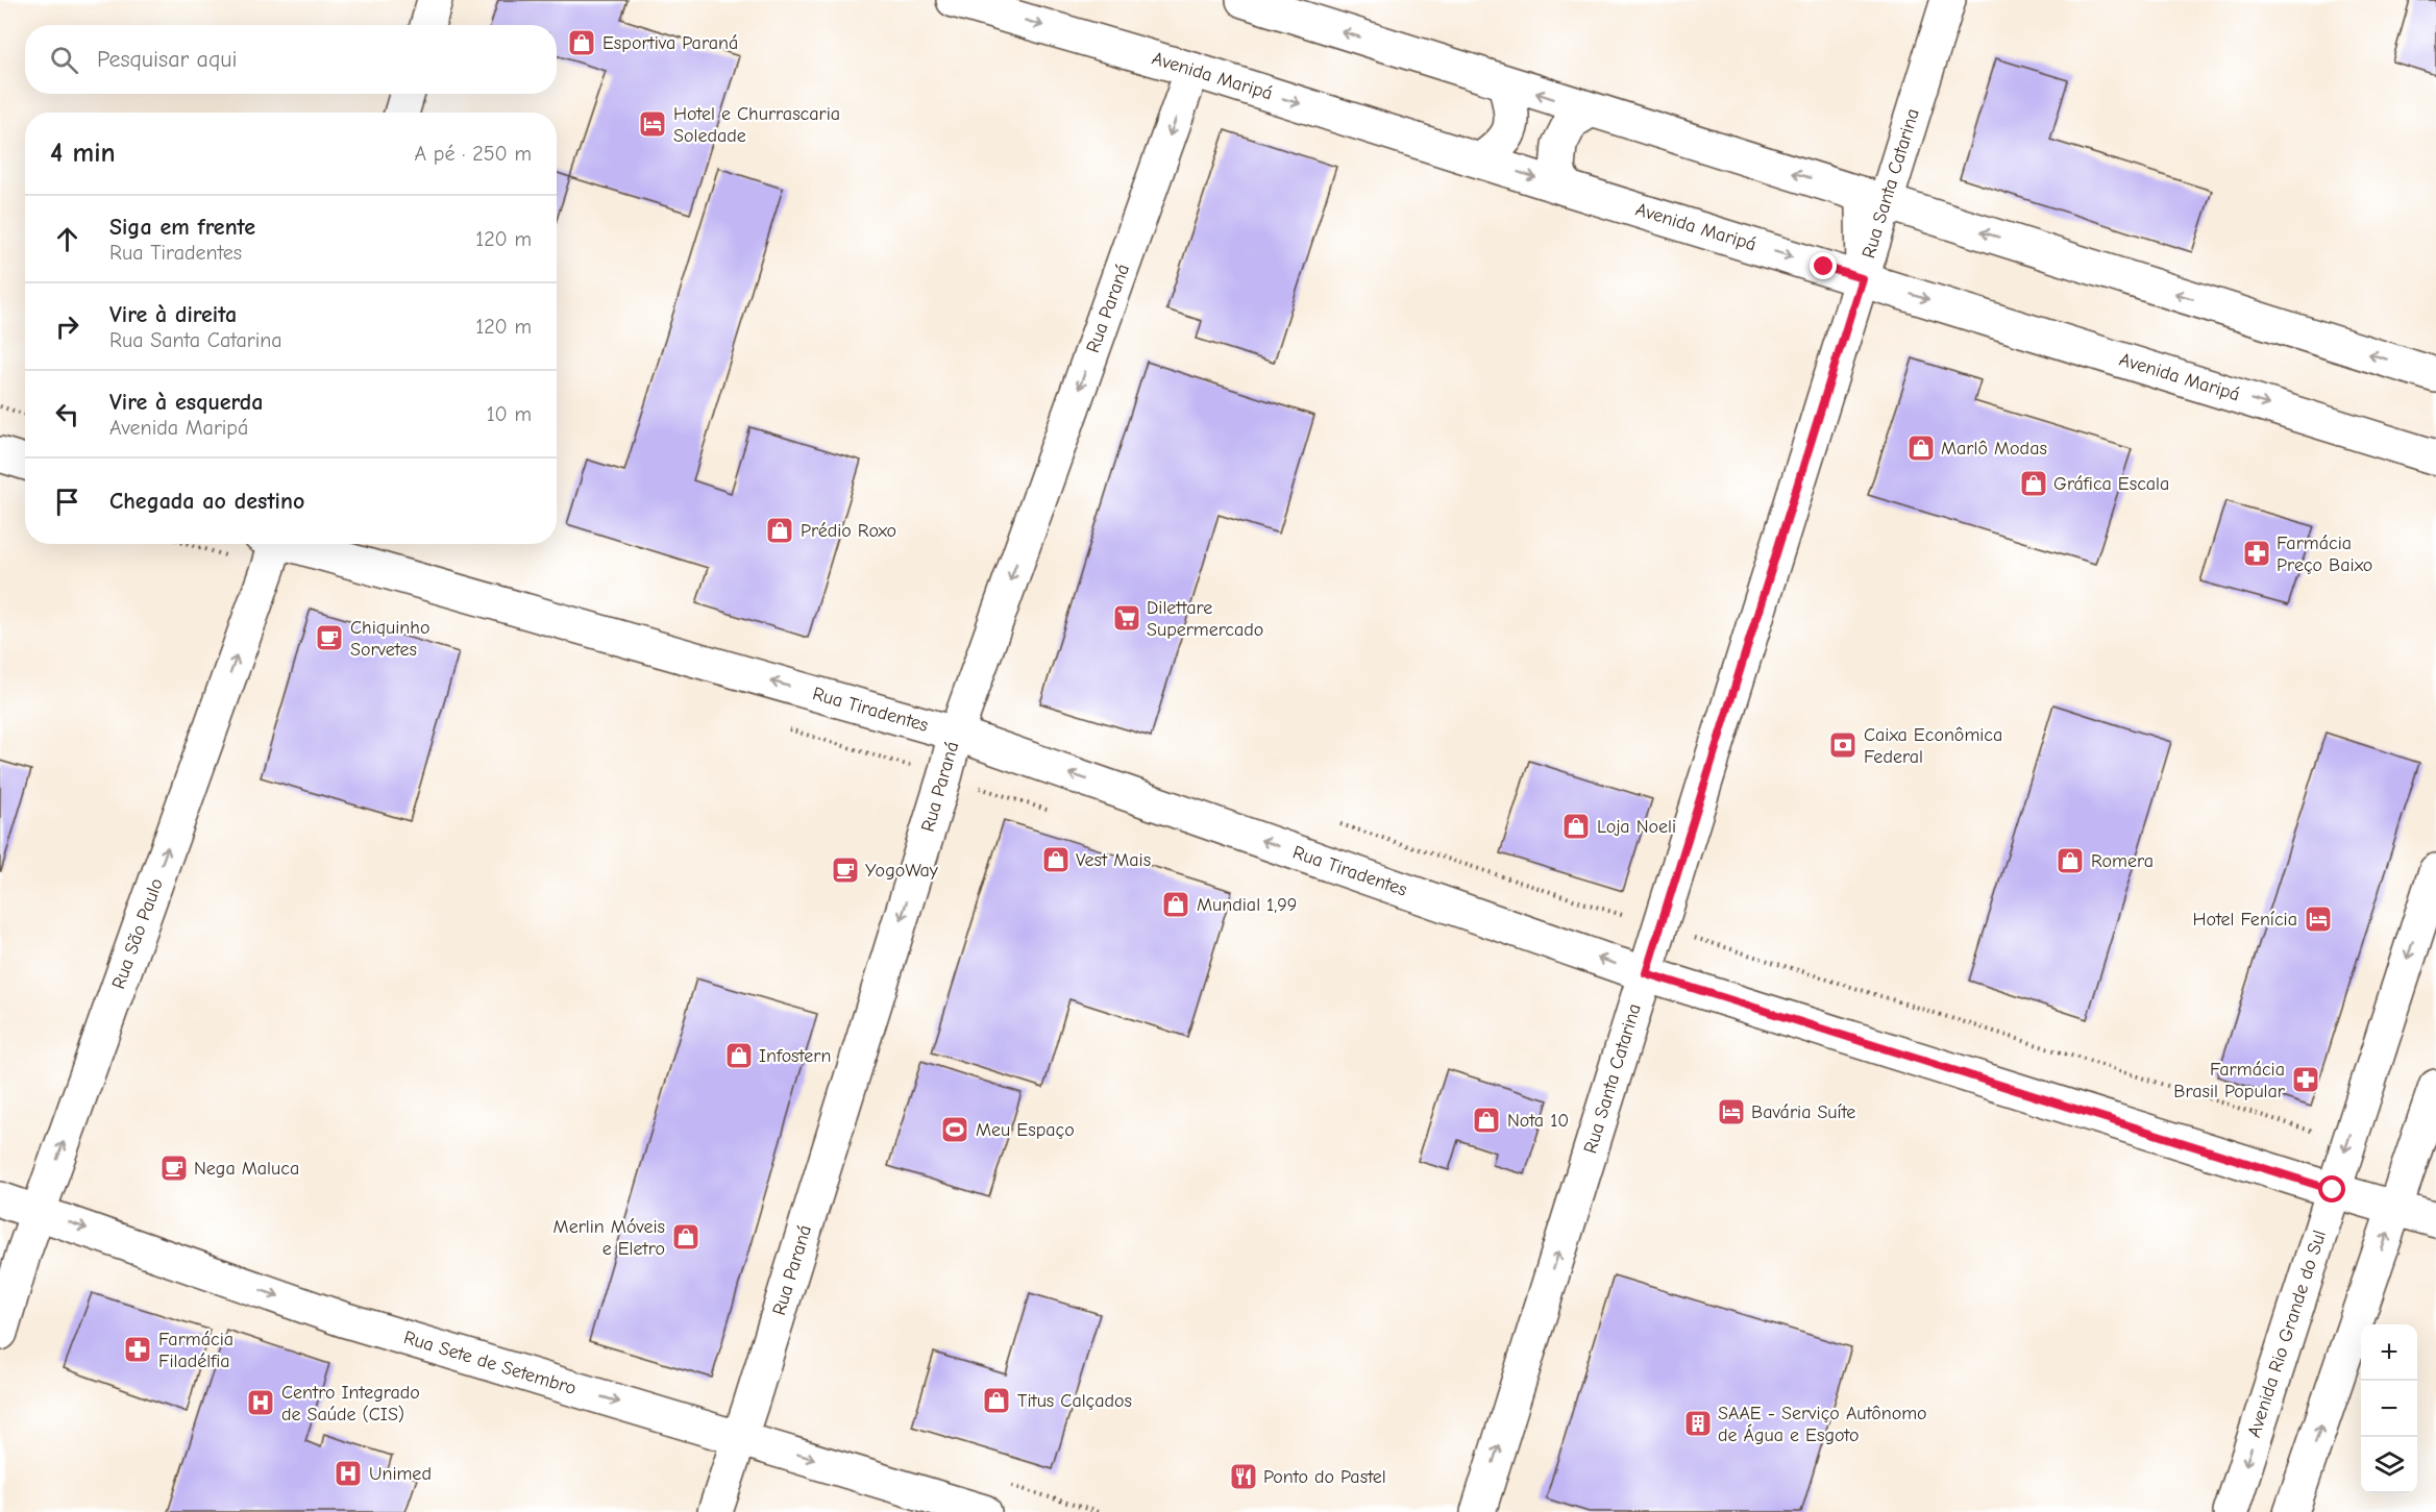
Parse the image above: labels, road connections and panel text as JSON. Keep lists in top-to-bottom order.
{
  "streets": {
    "street": [
      "Avenida Maripá",
      "Rua Santa Catarina",
      "Rua Paraná",
      "Rua Tiradentes",
      "Rua São Paulo",
      "Avenida Rio Grande do Sul",
      "Rua Sete de Setembro"
    ]
  },
  "crossings": [
    ["Avenida Maripá", "Rua Santa Catarina"],
    ["Avenida Maripá", "Rua Paraná"],
    ["Rua Santa Catarina", "Rua Tiradentes"],
    ["Rua Paraná", "Rua Tiradentes"],
    ["Rua Paraná", "Rua Sete de Setembro"],
    ["Rua Tiradentes", "Avenida Rio Grande do Sul"],
    ["Rua São Paulo", "Rua Sete de Setembro"]
  ],
  "one_way": [
    "Rua Santa Catarina",
    "Rua Paraná",
    "Rua Tiradentes",
    "Rua São Paulo",
    "Rua Sete de Setembro"
  ],
  "places": {
    "shop": [
      "Esportiva Paraná",
      "Marlô Modas",
      "Gráfica Escala",
      "Prédio Roxo",
      "Loja Noeli",
      "Vest Mais",
      "Romera",
      "Mundial 1,99",
      "Infostern",
      "Nota 10",
      "Merlin Móveis e Eletro",
      "Titus Calçados"
    ],
    "hotel": ["Hotel e Churrascaria Soledade", "Hotel Fenícia", "Bavária Suíte"],
    "pharmacy": ["Farmácia Preço Baixo", "Farmácia Brasil Popular", "Farmácia Filadélfia"],
    "supermarket": ["Dilettare Supermercado"],
    "cafe": ["Chiquinho Sorvetes", "YogoWay", "Nega Maluca"],
    "bank": ["Caixa Econômica Federal"],
    "sports": ["Meu Espaço"],
    "hospital": ["Centro Integrado de Saúde (CIS)", "Unimed"],
    "building": ["SAAE - Serviço Autônomo de Água e Esgoto"],
    "restaurant": ["Ponto do Pastel"]
  },
  "page": {
    "search": "Pesquisar aqui",
    "heading": ["4 min", "A pé · 250 m"],
    "list": [
      ["Siga em frente", "Rua Tiradentes", "120 m"],
      ["Vire à direita", "Rua Santa Catarina", "120 m"],
      ["Vire à esquerda", "Avenida Maripá", "10 m"],
      "Chegada ao destino"
    ],
    "map_buttons": ["+", "−"]
  }
}
